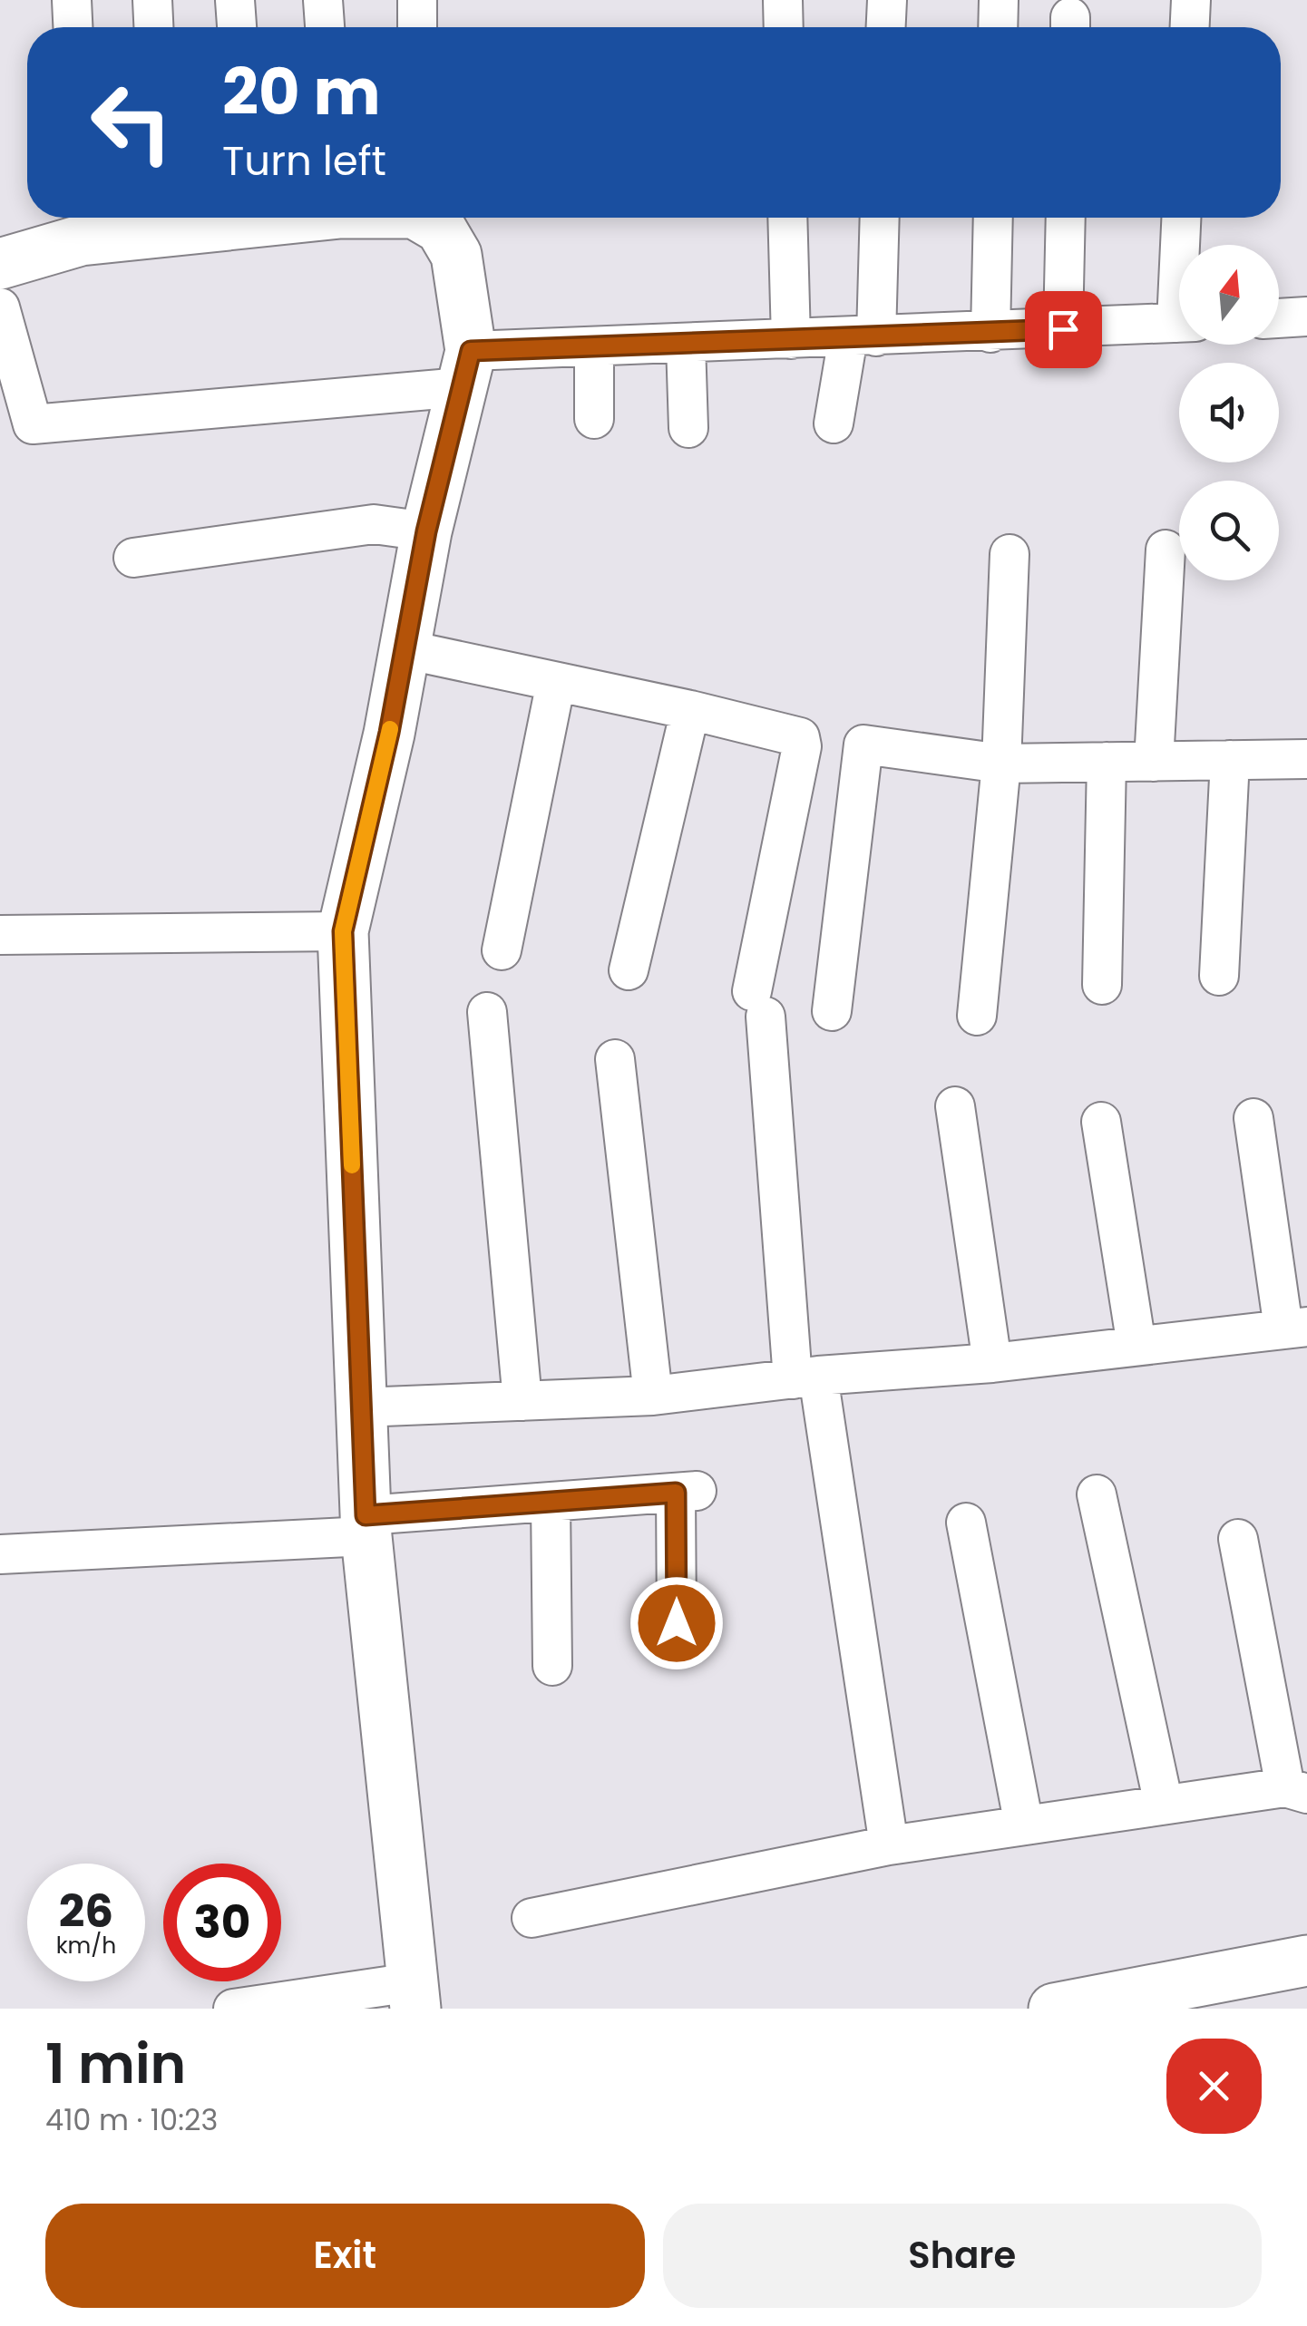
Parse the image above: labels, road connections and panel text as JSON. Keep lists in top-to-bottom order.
{
  "north": "top",
  "page": {
    "turn": ["20 m", "Turn left"],
    "speed": "26 km/h",
    "limit": "30",
    "heading": ["1 min", "410 m · 10:23"],
    "buttons": ["Exit", "Share"]
  }
}
